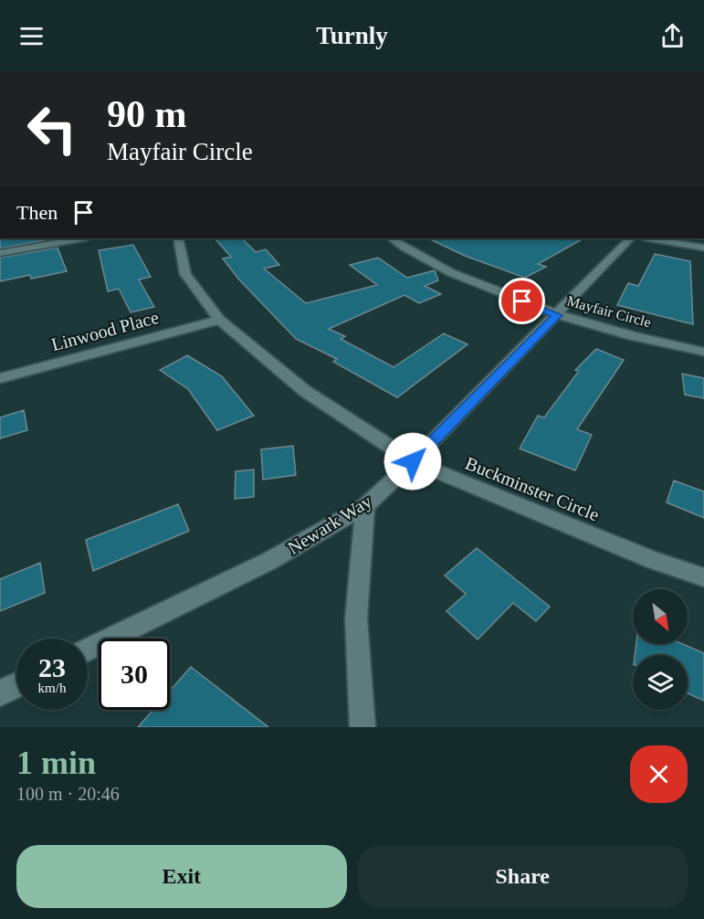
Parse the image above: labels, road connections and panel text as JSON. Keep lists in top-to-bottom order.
{
  "streets": {
    "street": [
      "Mayfair Circle",
      "Linwood Place",
      "Buckminster Circle",
      "Newark Way"
    ]
  },
  "crossings": [
    ["Mayfair Circle", "Newark Way"],
    ["Linwood Place", "Buckminster Circle"],
    ["Buckminster Circle", "Newark Way"]
  ],
  "north": "bottom right",
  "page": {
    "header": "Turnly",
    "turn": ["90 m", "Mayfair Circle"],
    "then": "Then",
    "speed": "23 km/h",
    "limit": "30",
    "heading": ["1 min", "100 m · 20:46"],
    "buttons": ["Exit", "Share"]
  }
}
